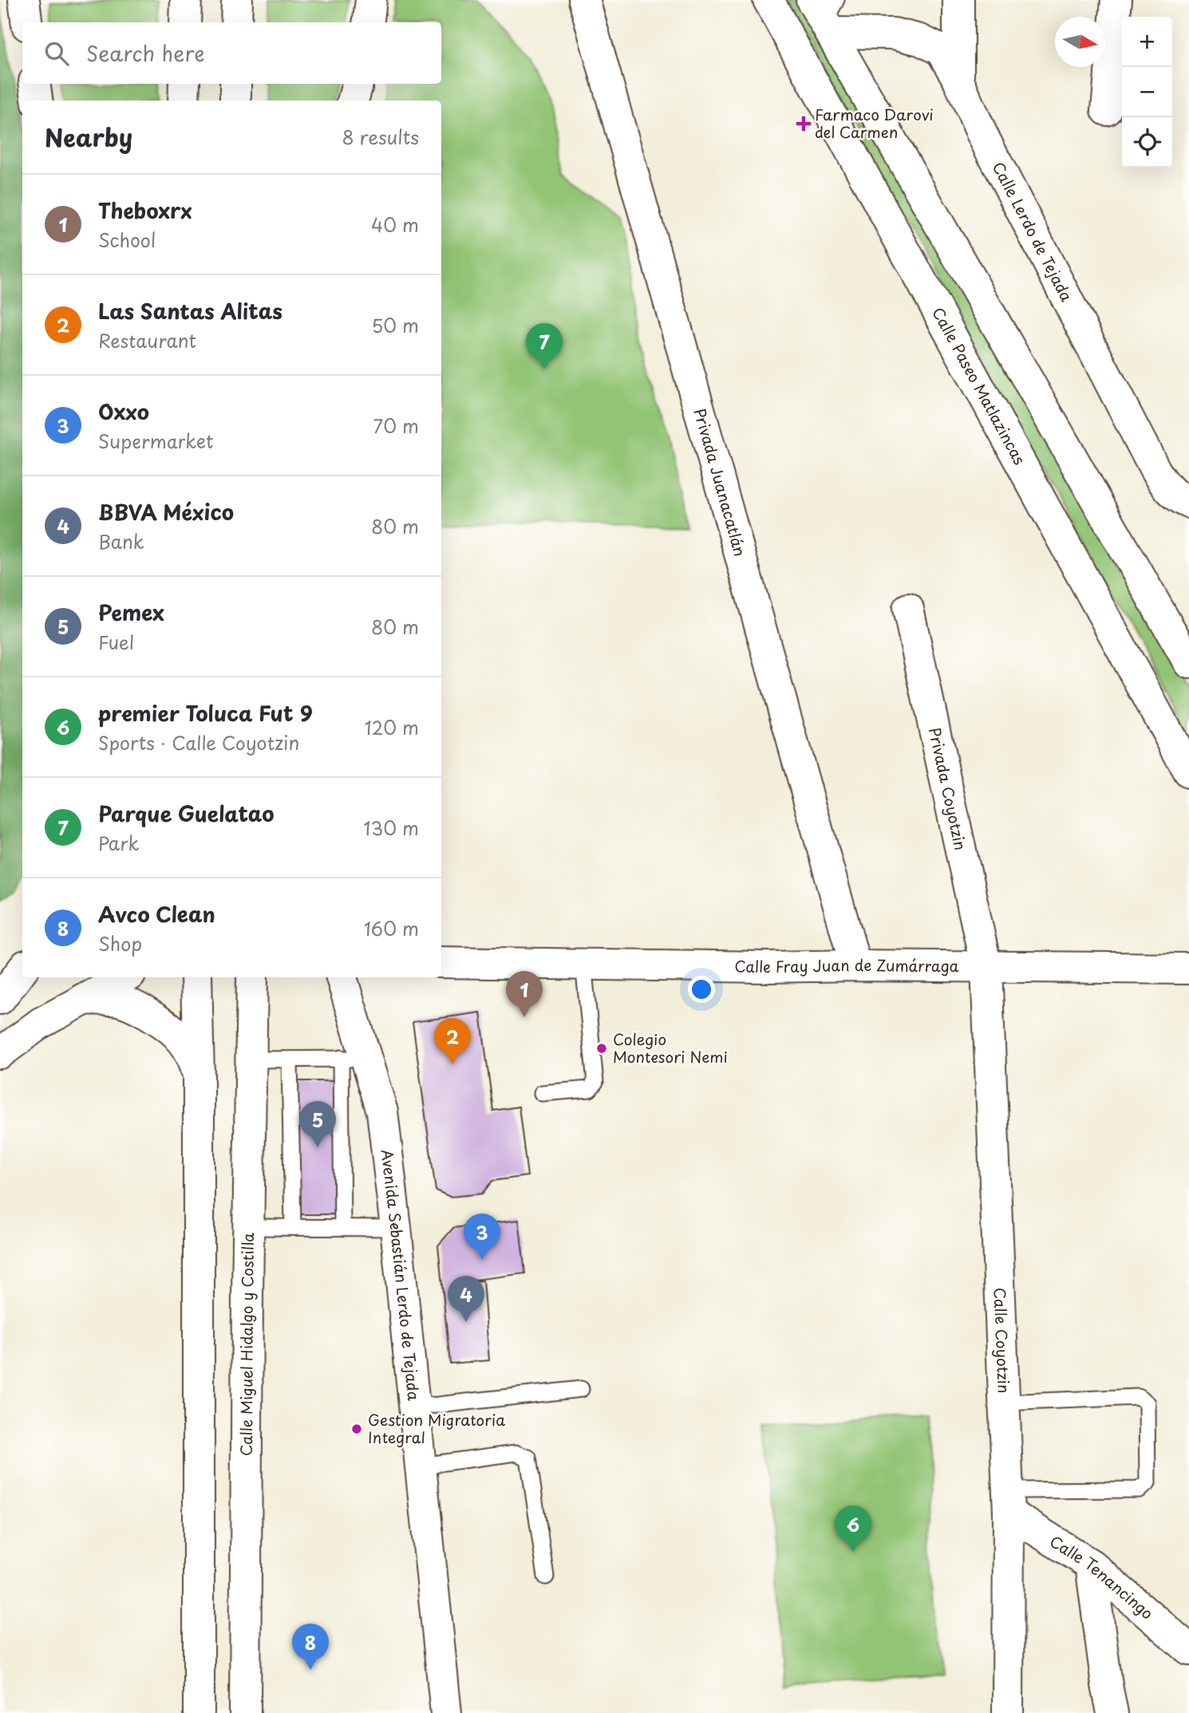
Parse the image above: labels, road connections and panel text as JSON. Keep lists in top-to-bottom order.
{
  "streets": {
    "main road": [
      "Calle Lerdo de Tejada",
      "Calle Paseo Matlazincas",
      "Privada Juanacatlán",
      "Privada Coyotzin",
      "Calle Fray Juan de Zumárraga",
      "Avenida Sebastián Lerdo de Tejada",
      "Calle Coyotzin",
      "Calle Miguel Hidalgo y Costilla",
      "Calle Tenancingo"
    ]
  },
  "crossings": [
    ["Privada Juanacatlán", "Calle Fray Juan de Zumárraga"],
    ["Privada Coyotzin", "Calle Fray Juan de Zumárraga"],
    ["Privada Coyotzin", "Calle Coyotzin"],
    ["Calle Fray Juan de Zumárraga", "Calle Coyotzin"],
    ["Calle Coyotzin", "Calle Tenancingo"]
  ],
  "places": {
    "health": ["Farmaco Darovi del Carmen"],
    "other": ["Colegio Montesori Nemi", "Gestion Migratoria Integral"]
  },
  "north": "right",
  "page": {
    "map_buttons": ["+", "−"],
    "search": "Search here",
    "heading": ["Nearby", "8 results"],
    "list": [
      {
        "mark": "1",
        "name": "Theboxrx",
        "note": "School",
        "value": "40 m"
      },
      {
        "mark": "2",
        "name": "Las Santas Alitas",
        "note": "Restaurant",
        "value": "50 m"
      },
      {
        "mark": "3",
        "name": "Oxxo",
        "note": "Supermarket",
        "value": "70 m"
      },
      {
        "mark": "4",
        "name": "BBVA México",
        "note": "Bank",
        "value": "80 m"
      },
      {
        "mark": "5",
        "name": "Pemex",
        "note": "Fuel",
        "value": "80 m"
      },
      {
        "mark": "6",
        "name": "premier Toluca Fut 9",
        "note": "Sports · Calle Coyotzin",
        "value": "120 m"
      },
      {
        "mark": "7",
        "name": "Parque Guelatao",
        "note": "Park",
        "value": "130 m"
      },
      {
        "mark": "8",
        "name": "Avco Clean",
        "note": "Shop",
        "value": "160 m"
      }
    ],
    "pins": [
      "7",
      "1",
      "2",
      "5",
      "3",
      "4",
      "6",
      "8"
    ]
  }
}
